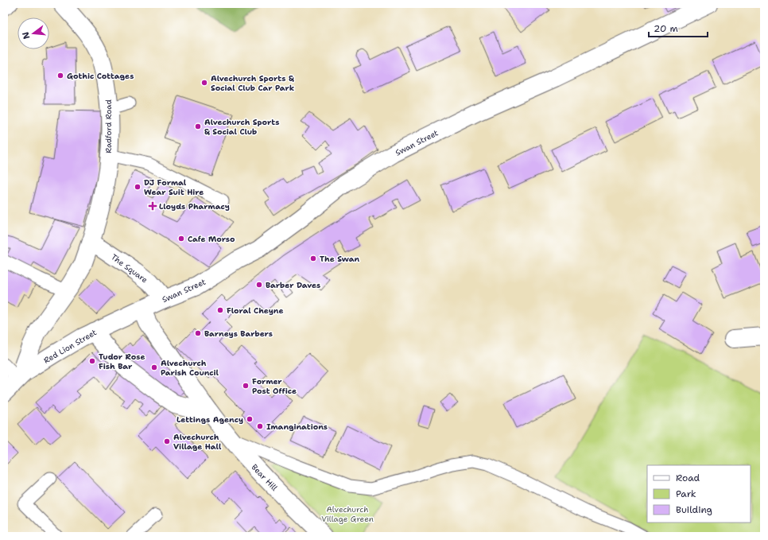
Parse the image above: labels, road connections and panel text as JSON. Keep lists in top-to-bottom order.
{
  "streets": {
    "street": [
      "Radford Road",
      "Swan Street",
      "The Square",
      "Red Lion Street",
      "Bear Hill"
    ]
  },
  "crossings": [
    ["Radford Road", "The Square"],
    ["Radford Road", "Red Lion Street"],
    ["Swan Street", "The Square"],
    ["Swan Street", "Red Lion Street"],
    ["Swan Street", "Bear Hill"],
    ["Red Lion Street", "Bear Hill"]
  ],
  "parks": ["Alvechurch Village Green"],
  "places": {
    "other": [
      "Gothic Cottages",
      "Alvechurch Sports & Social Club Car Park",
      "Alvechurch Sports & Social Club",
      "DJ Formal Wear Suit Hire",
      "Cafe Morso",
      "The Swan",
      "Barber Daves",
      "Floral Cheyne",
      "Barneys Barbers",
      "Tudor Rose Fish Bar",
      "Alvechurch Parish Council",
      "Former Post Office",
      "Lettings Agency",
      "Imanginations",
      "Alvechurch Village Hall"
    ],
    "health": ["Lloyds Pharmacy"]
  },
  "legend": ["Road", "Park", "Building"],
  "scale_bar": "20 m",
  "north": "left"
}
